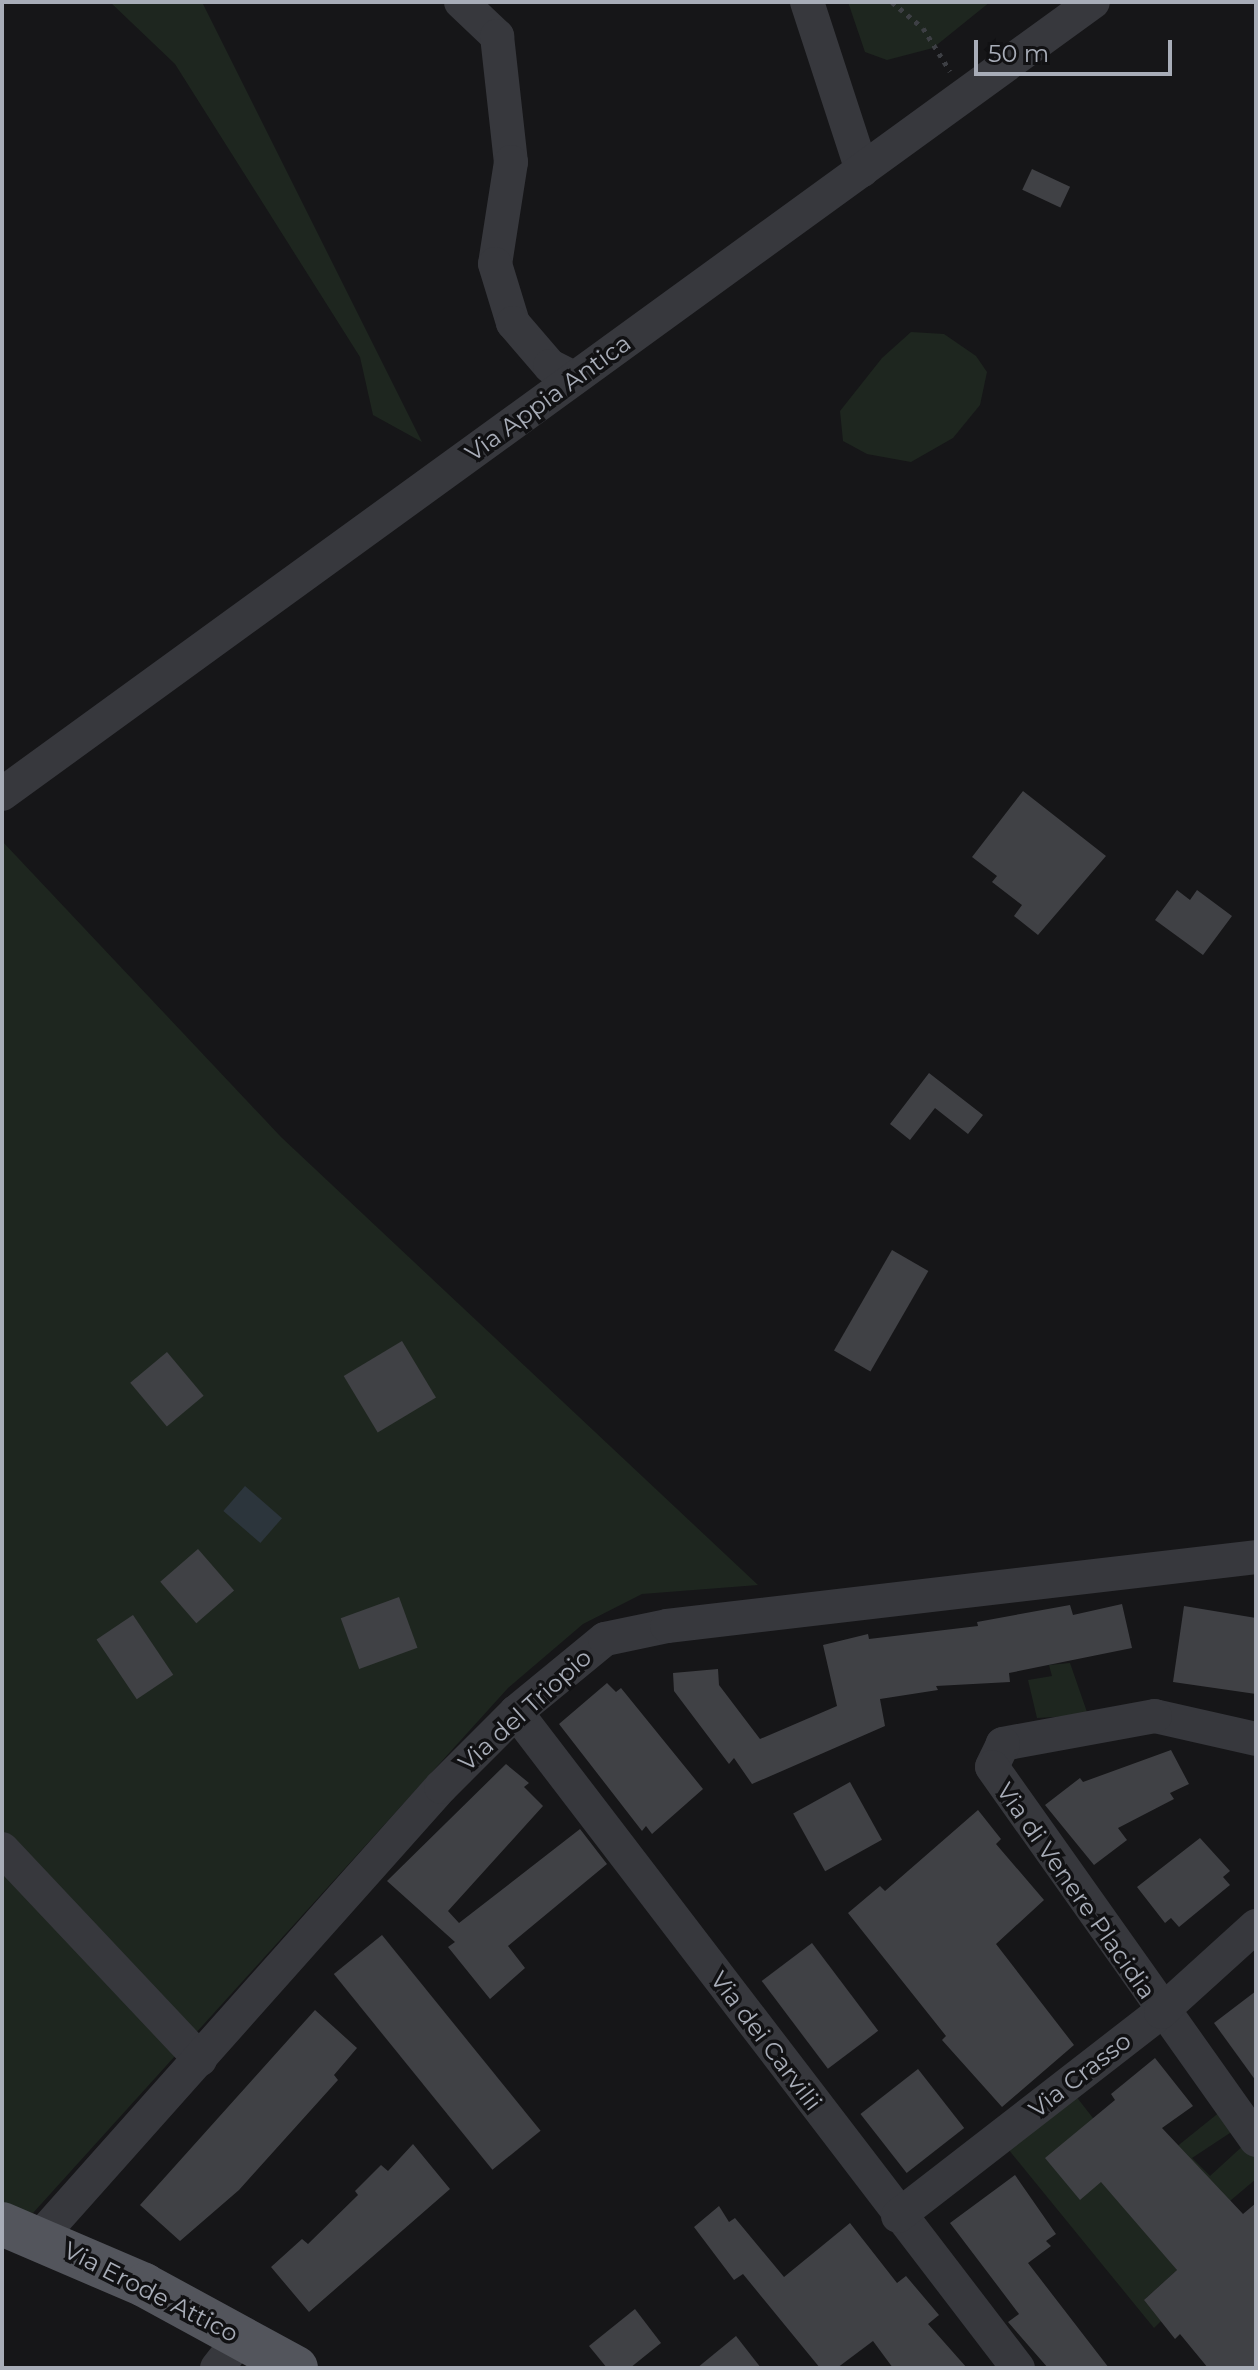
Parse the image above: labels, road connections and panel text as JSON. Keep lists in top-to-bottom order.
{
  "streets": {
    "main road": ["Via Erode Attico"],
    "street": [
      "Via Appia Antica",
      "Via del Triopio",
      "Via di Venere Placidia",
      "Via dei Carvilii",
      "Via Crasso"
    ]
  },
  "crossings": [
    ["Via del Triopio", "Via dei Carvilii"],
    ["Via del Triopio", "Via Erode Attico"],
    ["Via di Venere Placidia", "Via Crasso"],
    ["Via dei Carvilii", "Via Crasso"]
  ],
  "scale_bar": "50 m"
}
